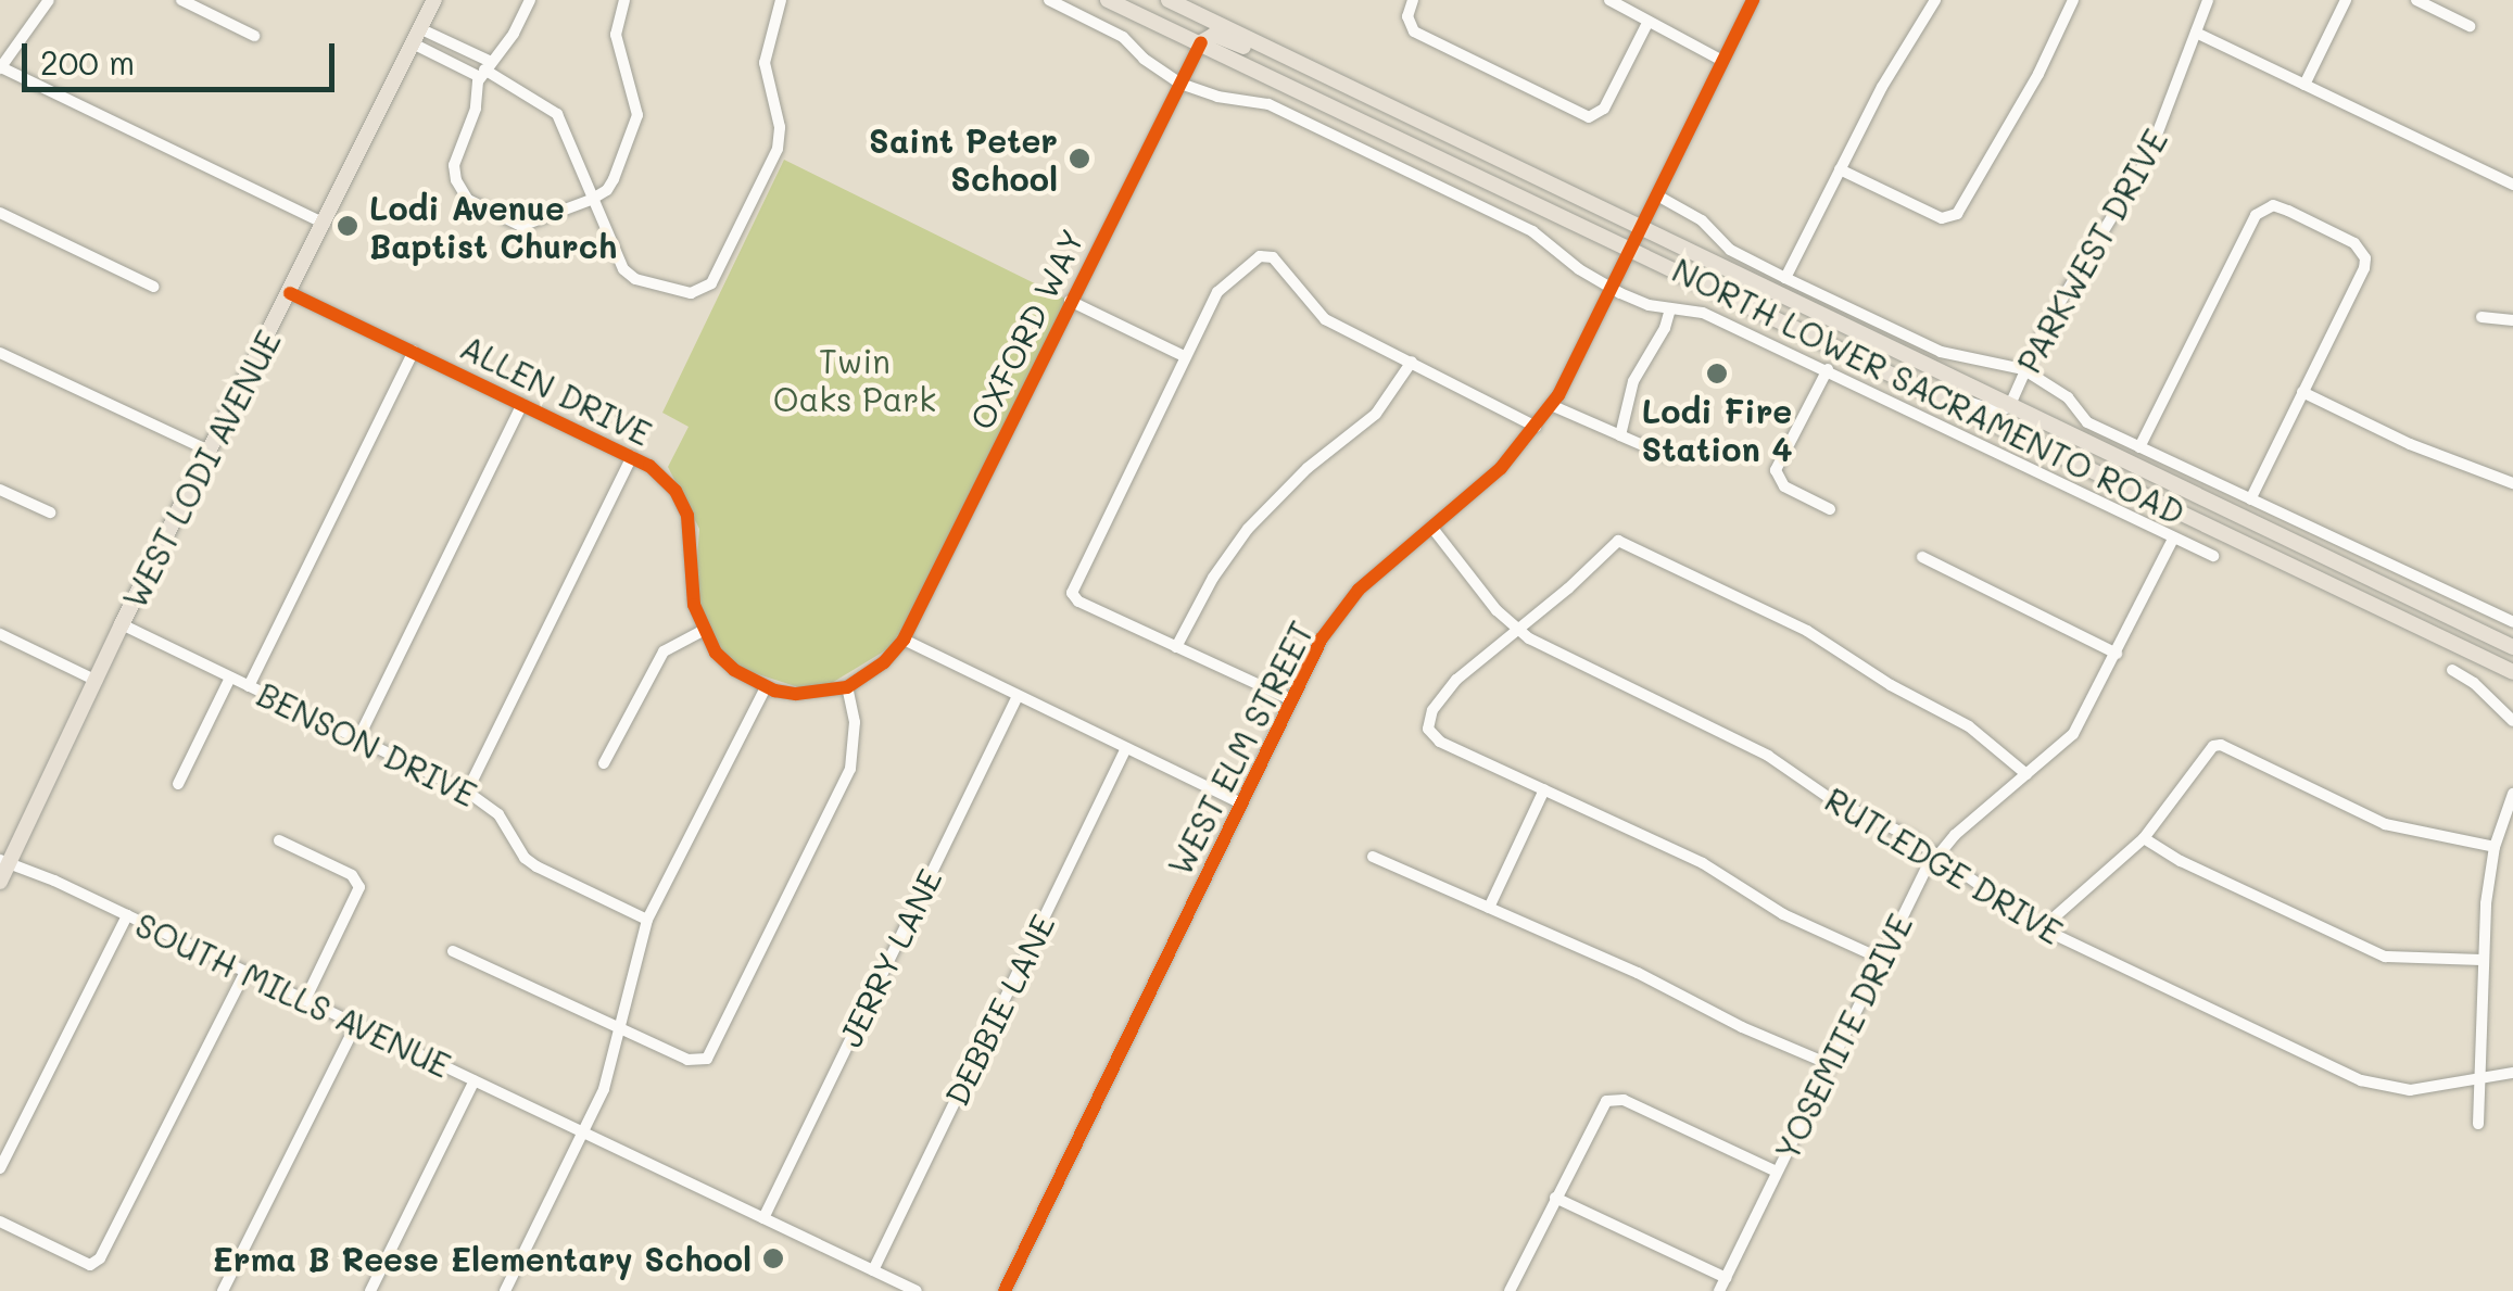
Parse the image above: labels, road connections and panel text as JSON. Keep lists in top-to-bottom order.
{
  "streets": {
    "main road": ["NORTH LOWER SACRAMENTO ROAD", "WEST LODI AVENUE"],
    "street": [
      "PARKWEST DRIVE",
      "OXFORD WAY",
      "ALLEN DRIVE",
      "BENSON DRIVE",
      "WEST ELM STREET",
      "RUTLEDGE DRIVE",
      "JERRY LANE",
      "SOUTH MILLS AVENUE",
      "DEBBIE LANE",
      "YOSEMITE DRIVE"
    ]
  },
  "crossings": [
    ["PARKWEST DRIVE", "NORTH LOWER SACRAMENTO ROAD"],
    ["OXFORD WAY", "NORTH LOWER SACRAMENTO ROAD"],
    ["ALLEN DRIVE", "WEST LODI AVENUE"],
    ["NORTH LOWER SACRAMENTO ROAD", "WEST ELM STREET"],
    ["WEST LODI AVENUE", "BENSON DRIVE"],
    ["WEST LODI AVENUE", "SOUTH MILLS AVENUE"],
    ["WEST ELM STREET", "RUTLEDGE DRIVE"],
    ["RUTLEDGE DRIVE", "YOSEMITE DRIVE"],
    ["JERRY LANE", "SOUTH MILLS AVENUE"],
    ["SOUTH MILLS AVENUE", "DEBBIE LANE"]
  ],
  "parks": ["Twin Oaks Park"],
  "places": [
    "Saint Peter School",
    "Lodi Avenue Baptist Church",
    "Lodi Fire Station 4",
    "Erma B Reese Elementary School"
  ],
  "scale_bar": "200 m"
}
